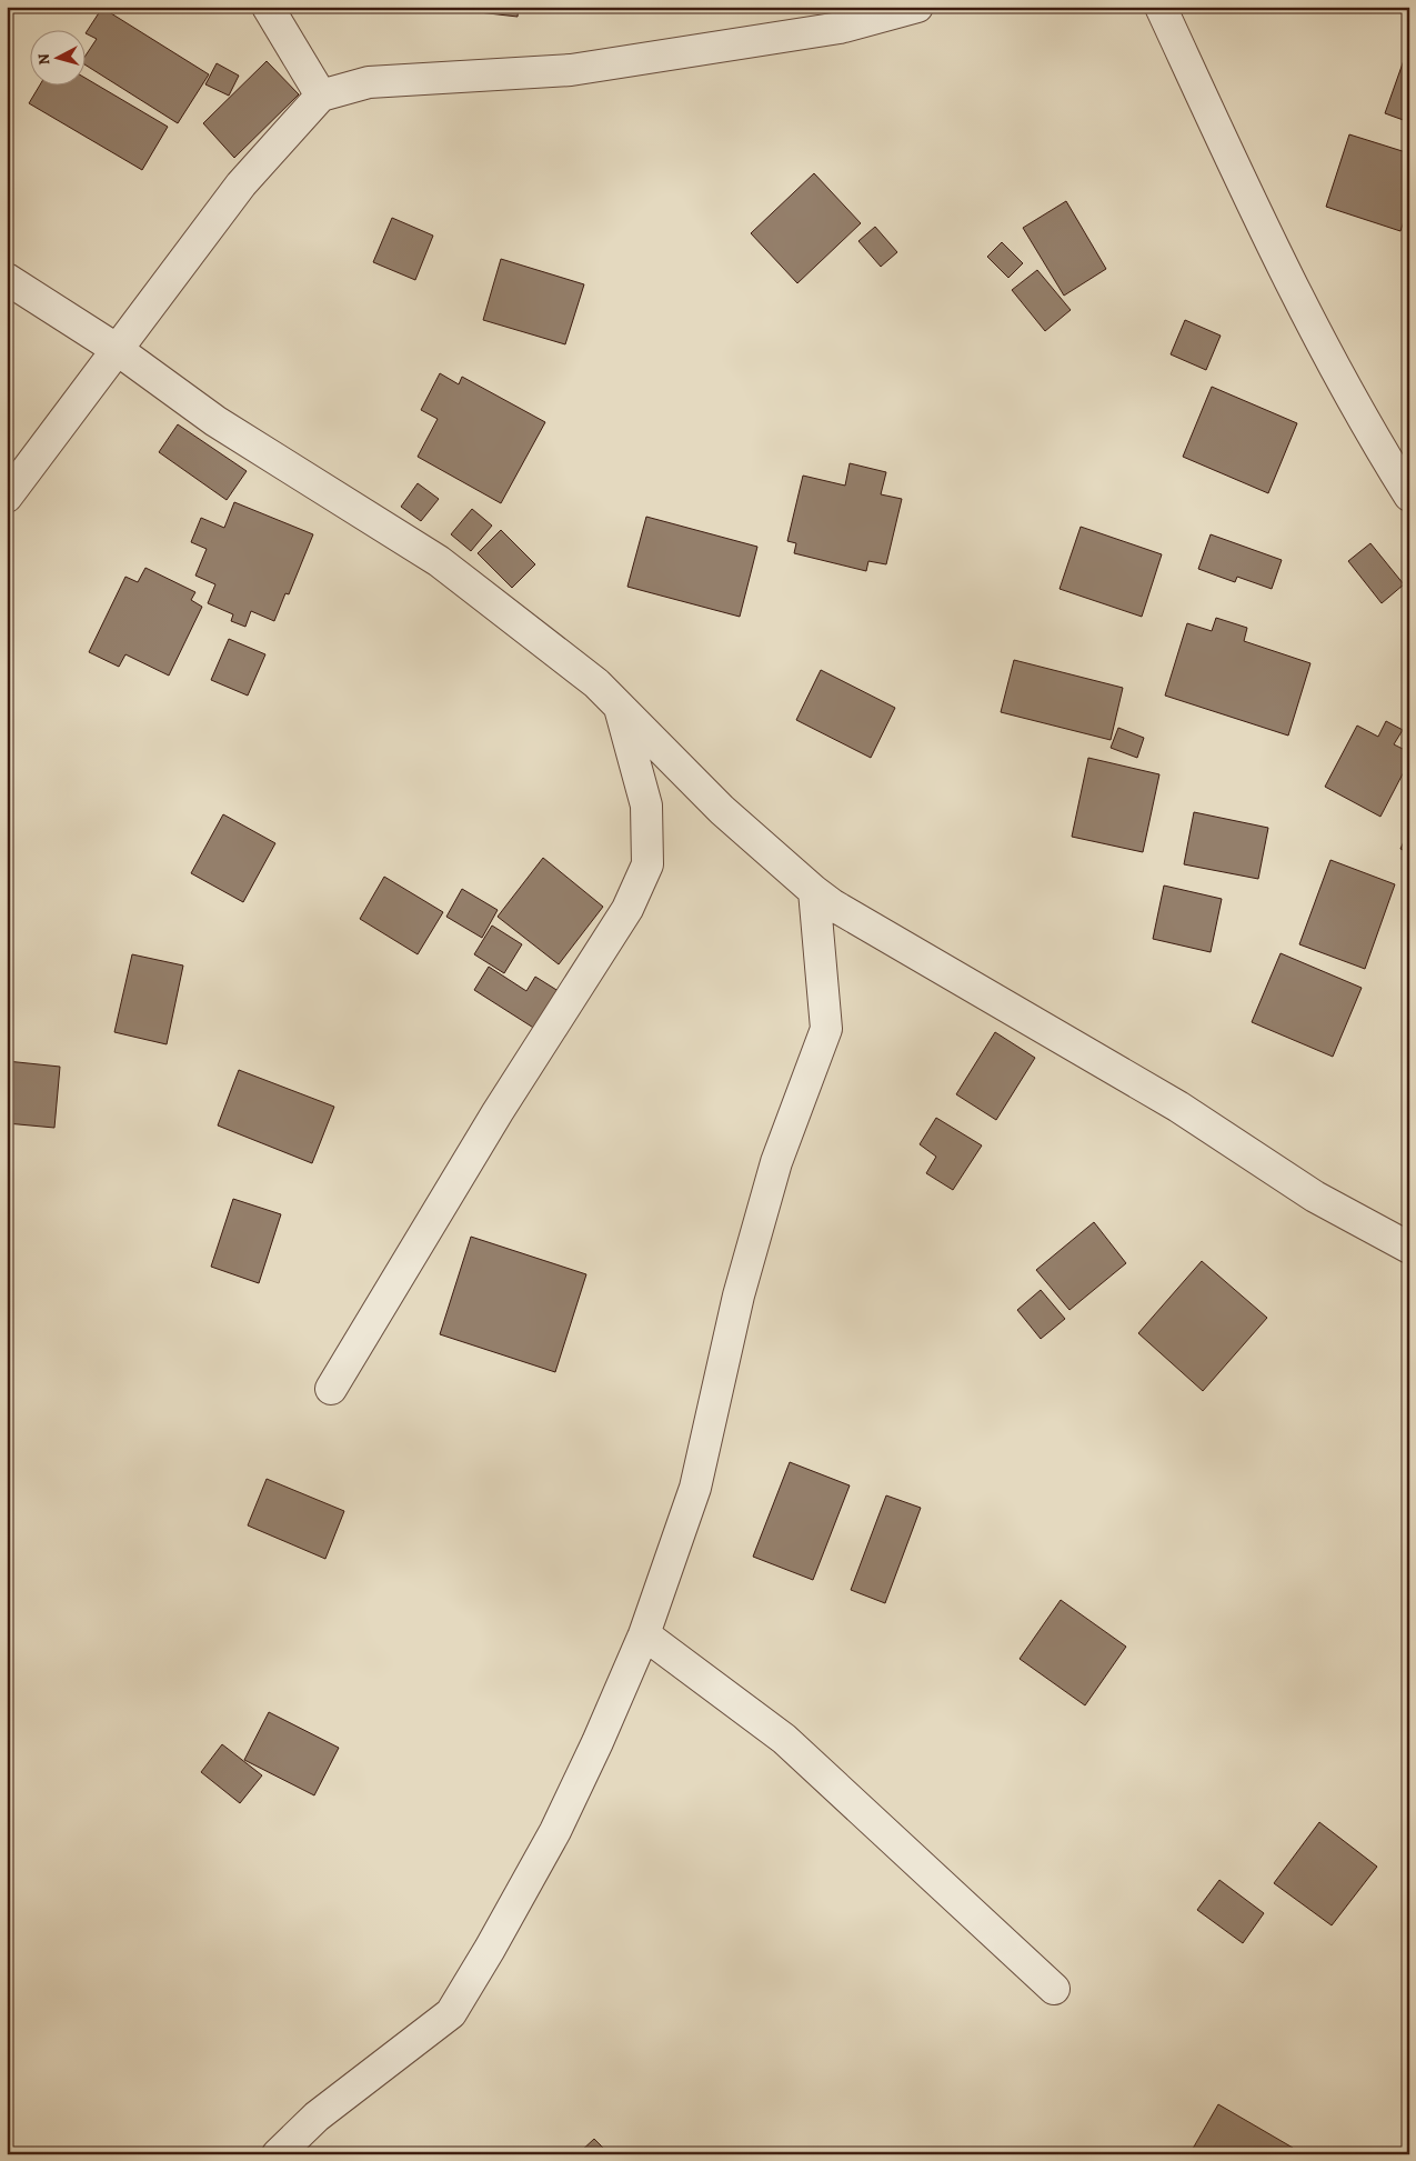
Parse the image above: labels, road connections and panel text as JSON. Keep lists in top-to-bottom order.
{
  "north": "left"
}
